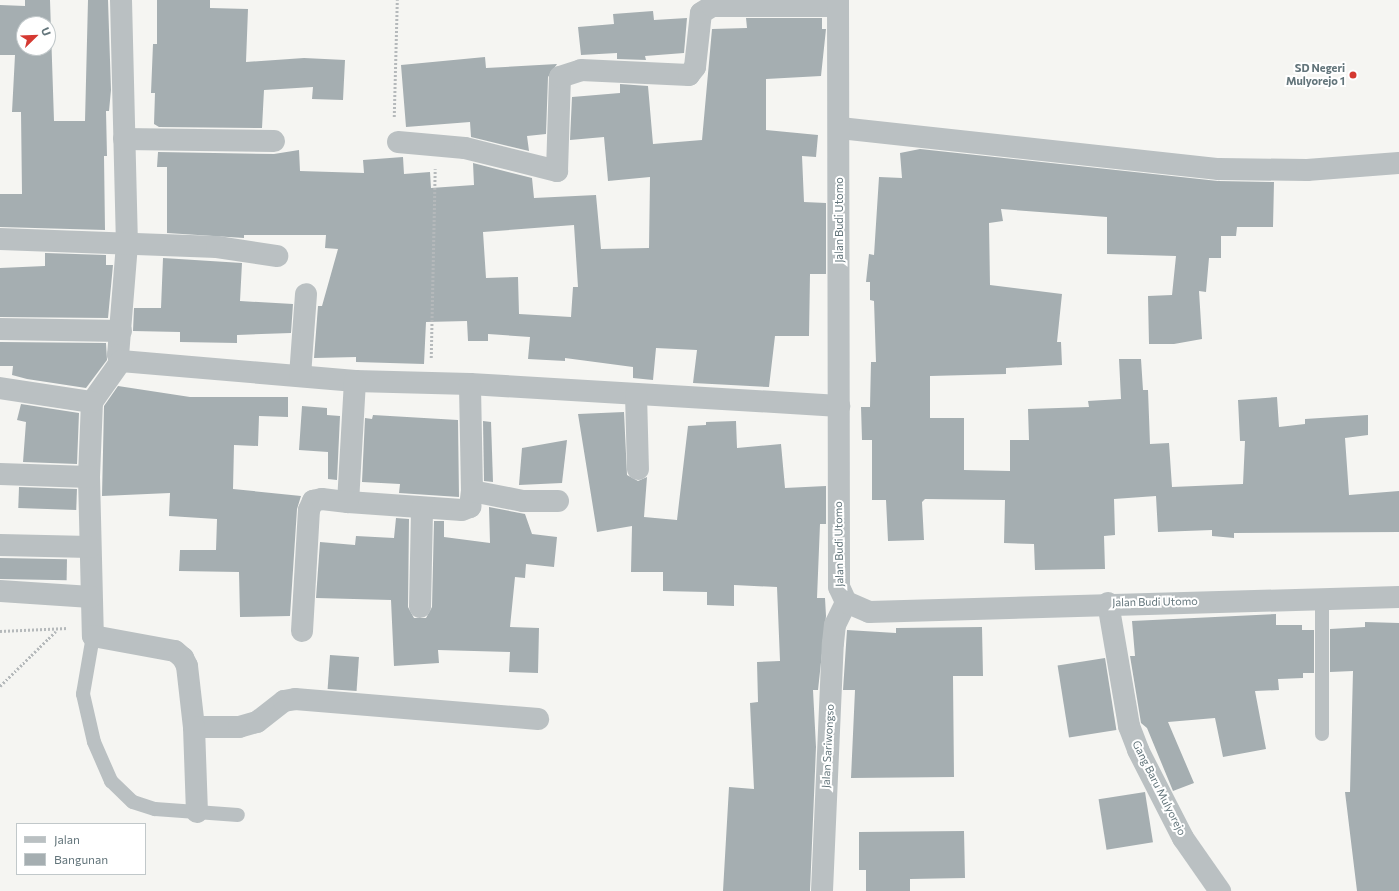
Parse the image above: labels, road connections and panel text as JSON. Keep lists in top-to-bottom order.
{
  "streets": {
    "street": ["Jalan Budi Utomo", "Jalan Sariwongso", "Gang Baru Mulyorejo"]
  },
  "crossings": [
    ["Jalan Budi Utomo", "Jalan Sariwongso"],
    ["Jalan Budi Utomo", "Gang Baru Mulyorejo"]
  ],
  "places": ["SD Negeri Mulyorejo 1"],
  "legend": ["Jalan", "Bangunan"],
  "north": "top right"
}
